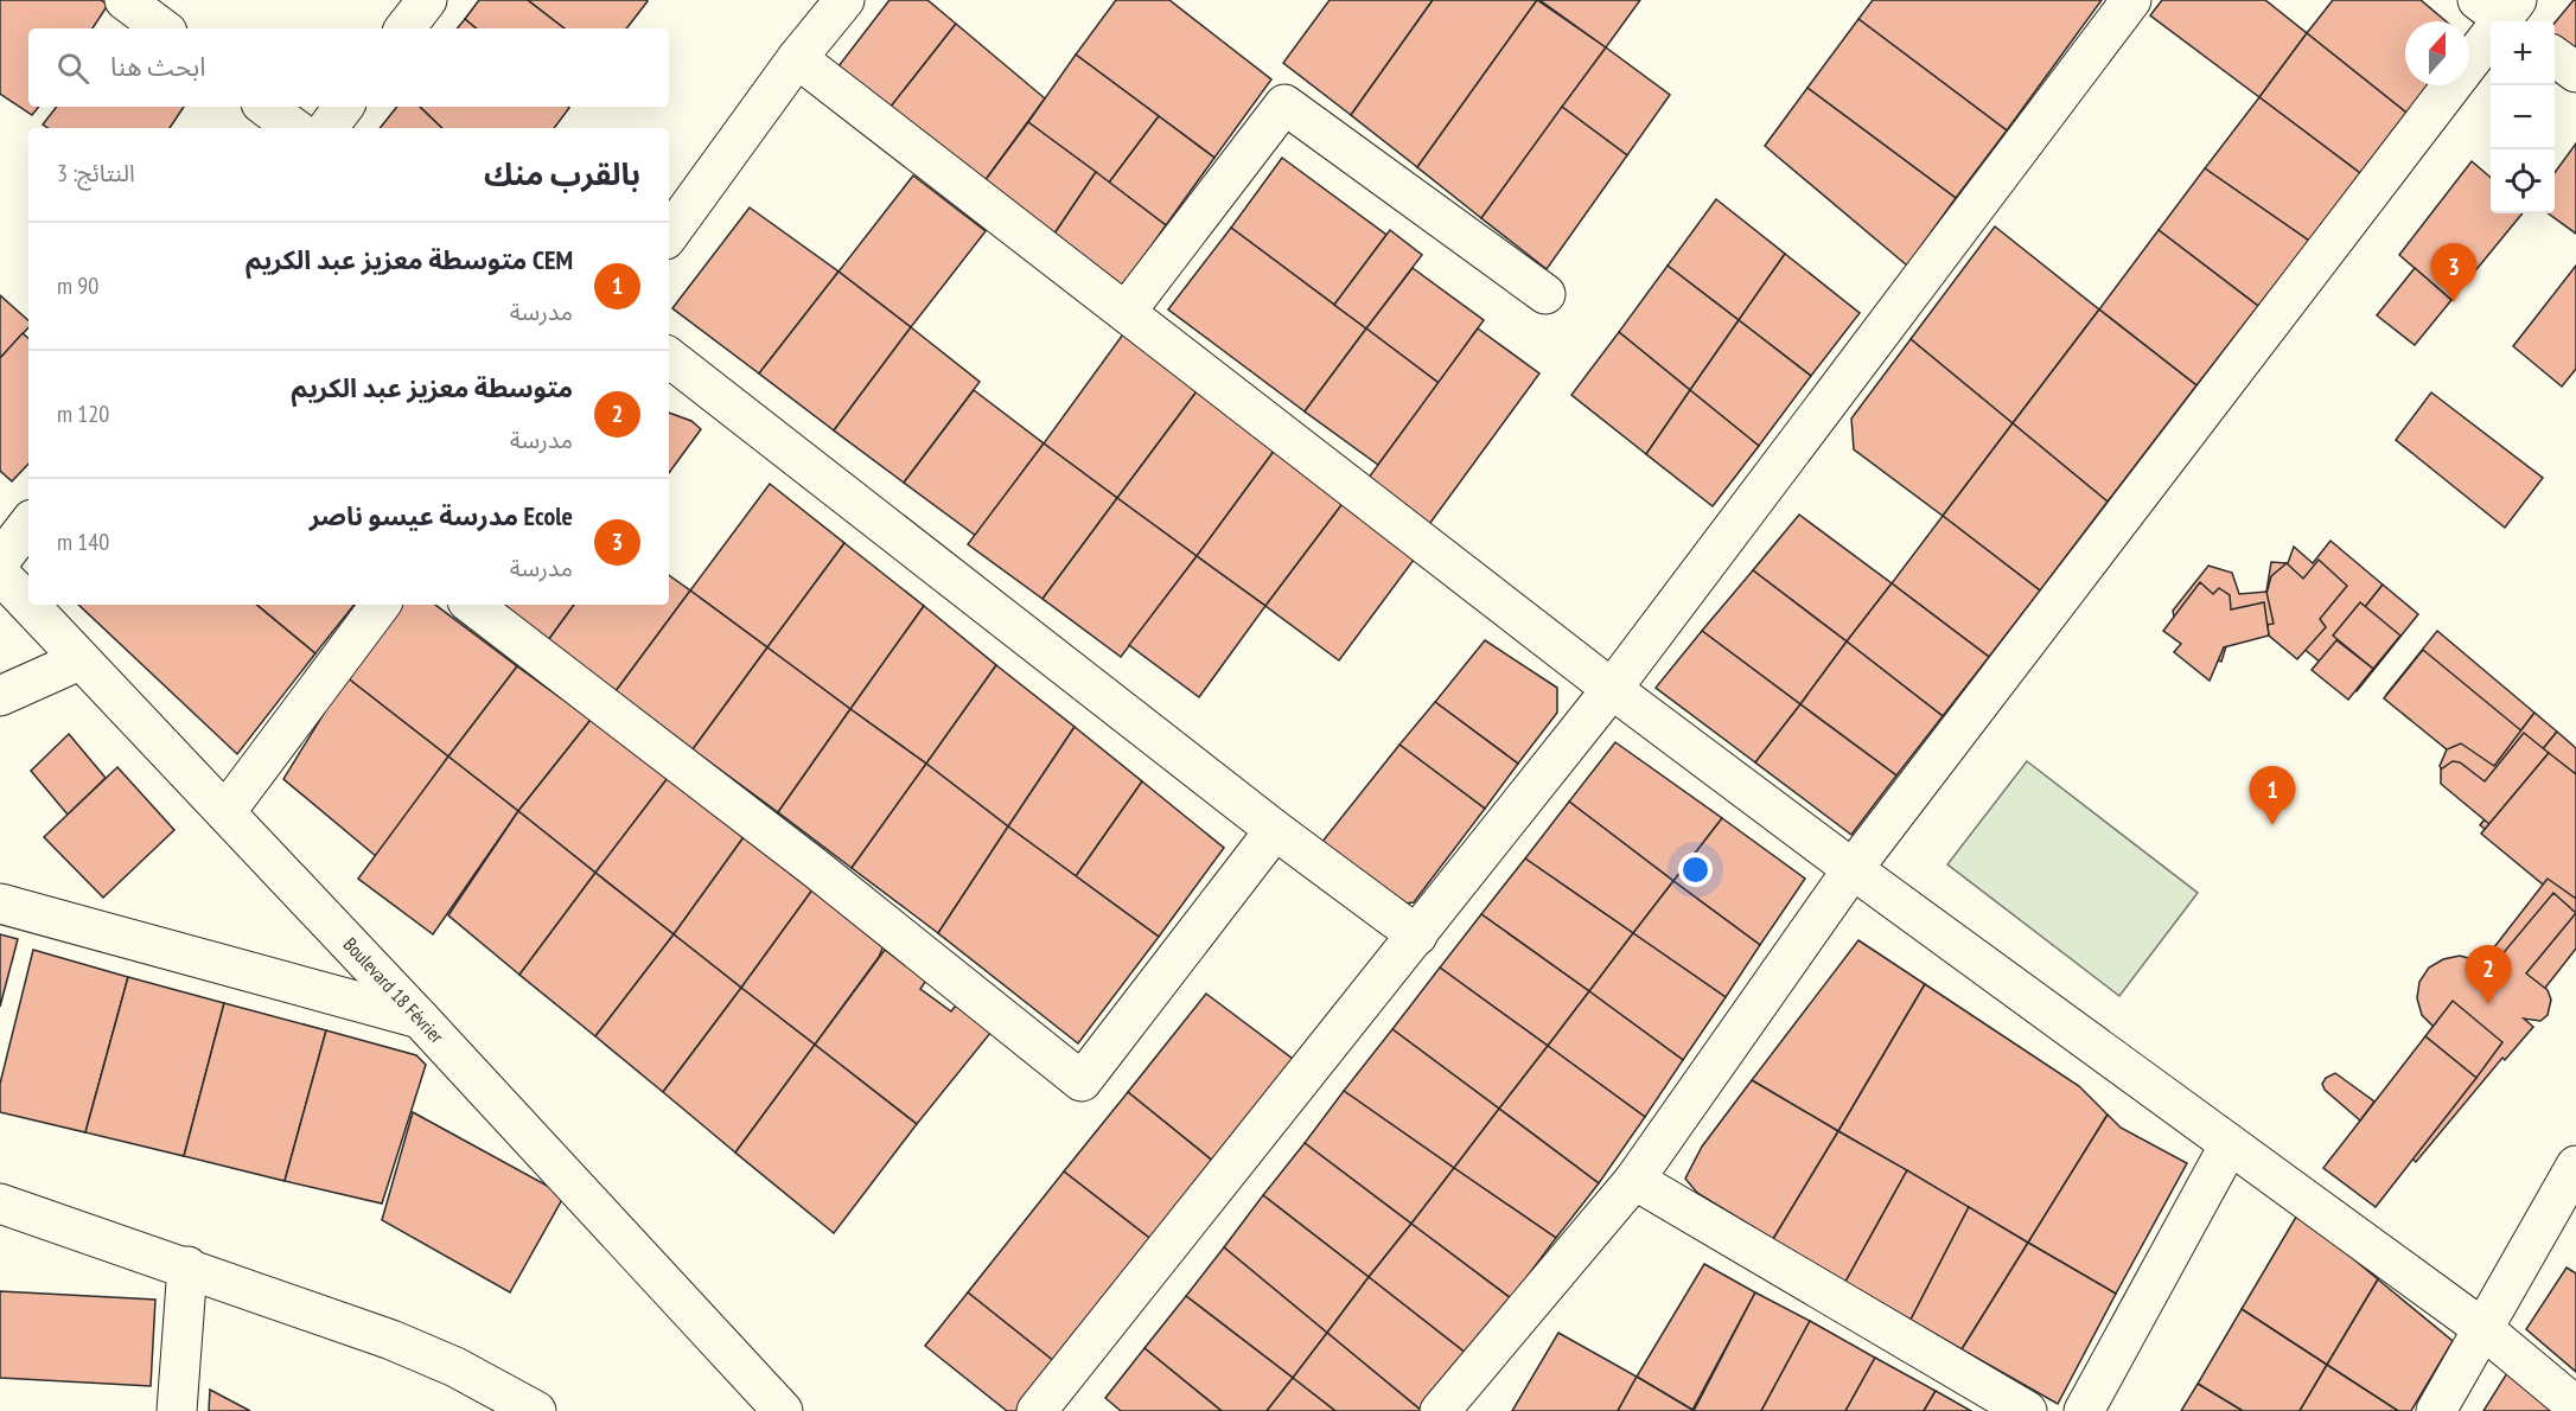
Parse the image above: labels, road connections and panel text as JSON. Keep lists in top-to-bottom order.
{
  "streets": {
    "street": ["Boulevard 18 Février"]
  },
  "north": "top",
  "page": {
    "map_buttons": ["+", "−"],
    "search": "ابحث هنا",
    "heading": ["بالقرب منك", "النتائج: 3"],
    "list": [
      {
        "mark": "1",
        "name": "CEM متوسطة معزيز عبد الكريم",
        "note": "مدرسة",
        "value": "90 m"
      },
      {
        "mark": "2",
        "name": "متوسطة معزيز عبد الكريم",
        "note": "مدرسة",
        "value": "120 m"
      },
      {
        "mark": "3",
        "name": "Ecole مدرسة عيسو ناصر",
        "note": "مدرسة",
        "value": "140 m"
      }
    ],
    "pins": ["3", "1", "2"]
  }
}
